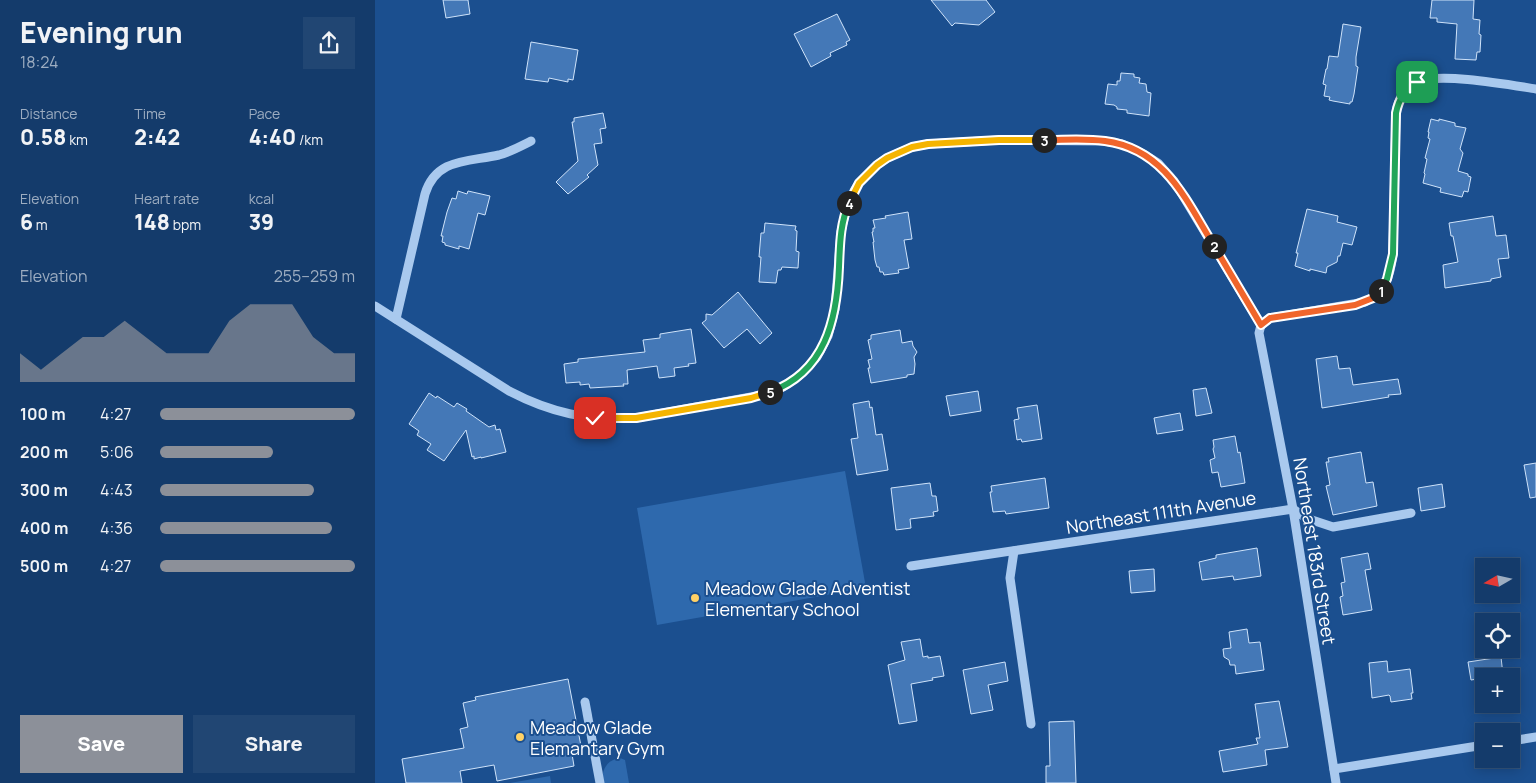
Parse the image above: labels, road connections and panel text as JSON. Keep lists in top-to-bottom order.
{
  "streets": {
    "street": ["Northeast 111th Avenue", "Northeast 183rd Street"]
  },
  "crossings": [
    ["Northeast 111th Avenue", "Northeast 183rd Street"]
  ],
  "places": ["Meadow Glade Adventist Elementary School", "Meadow Glade Elemantary Gym"],
  "north": "left",
  "page": {
    "heading": ["Evening run", "18:24"],
    "stats": [
      ["Distance", "0.58 km"],
      ["Time", "2:42"],
      ["Pace", "4:40 /km"],
      ["Elevation", "6 m"],
      ["Heart rate", "148 bpm"],
      ["kcal", "39"]
    ],
    "pins": [
      "3",
      "4",
      "2",
      "1",
      "5"
    ],
    "chart": ["Elevation", "255–259 m"],
    "list": [
      {
        "name": "100 m",
        "note": "4:27"
      },
      {
        "name": "200 m",
        "note": "5:06"
      },
      {
        "name": "300 m",
        "note": "4:43"
      },
      {
        "name": "400 m",
        "note": "4:36"
      },
      {
        "name": "500 m",
        "note": "4:27"
      }
    ],
    "map_buttons": ["+", "−"],
    "buttons": ["Save", "Share"]
  }
}
